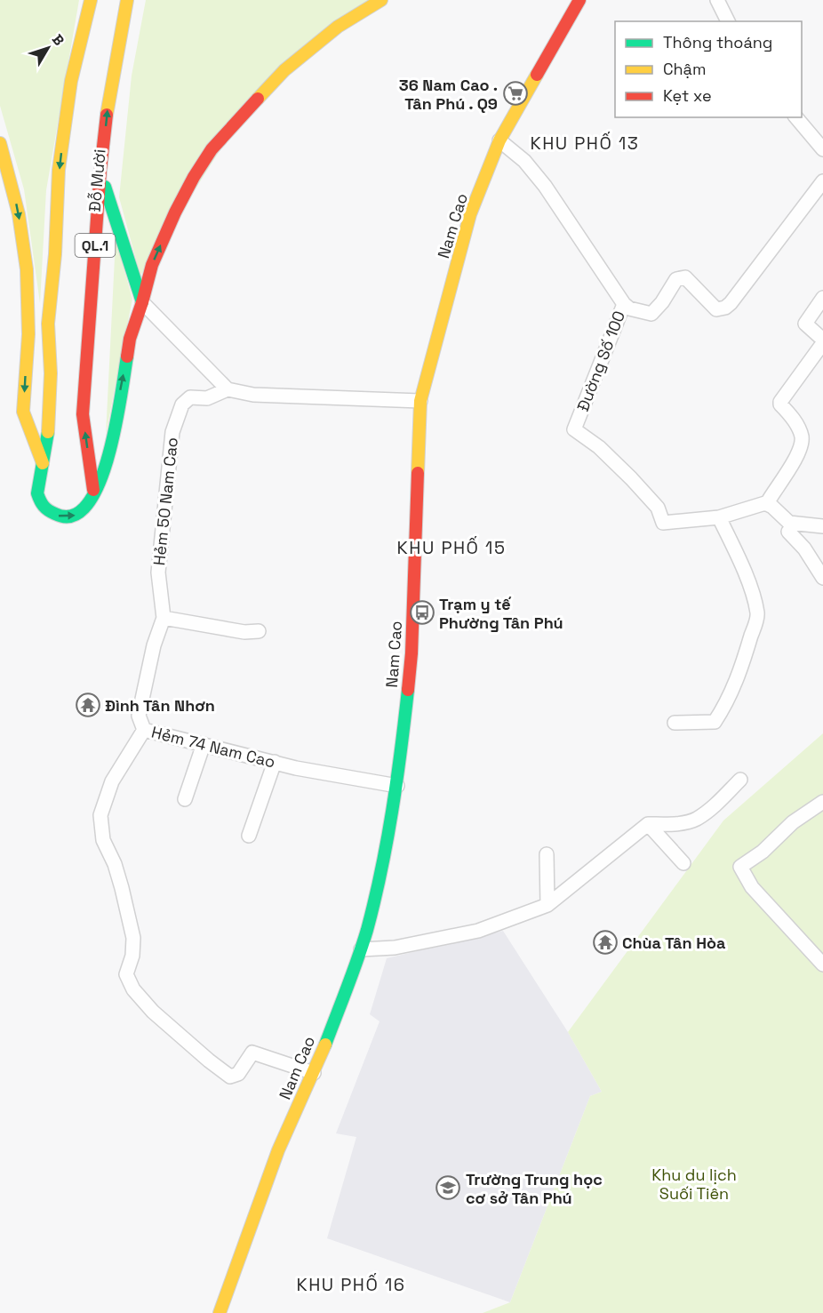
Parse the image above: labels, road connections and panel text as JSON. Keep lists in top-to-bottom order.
{
  "streets": {
    "main road": ["Đỗ Mười", "Nam Cao", "QL.1"],
    "street": ["Đường Số 100", "Hẻm 50 Nam Cao", "Hẻm 74 Nam Cao"]
  },
  "crossings": [
    ["Nam Cao", "Đường Số 100"],
    ["Nam Cao", "Hẻm 74 Nam Cao"],
    ["Hẻm 50 Nam Cao", "Hẻm 74 Nam Cao"]
  ],
  "districts": ["KHU PHỐ 13", "KHU PHỐ 15", "KHU PHỐ 16"],
  "parks": ["Khu du lịch Suối Tiên"],
  "places": {
    "supermarket": ["36 Nam Cao . Tân Phú . Q9"],
    "bus stop": ["Trạm y tế Phường Tân Phú"],
    "temple": ["Đình Tân Nhơn", "Chùa Tân Hòa"],
    "school or university": ["Trường Trung học cơ sở Tân Phú"]
  },
  "legend": ["Thông thoáng", "Chậm", "Kẹt xe"],
  "north": "top right"
}
